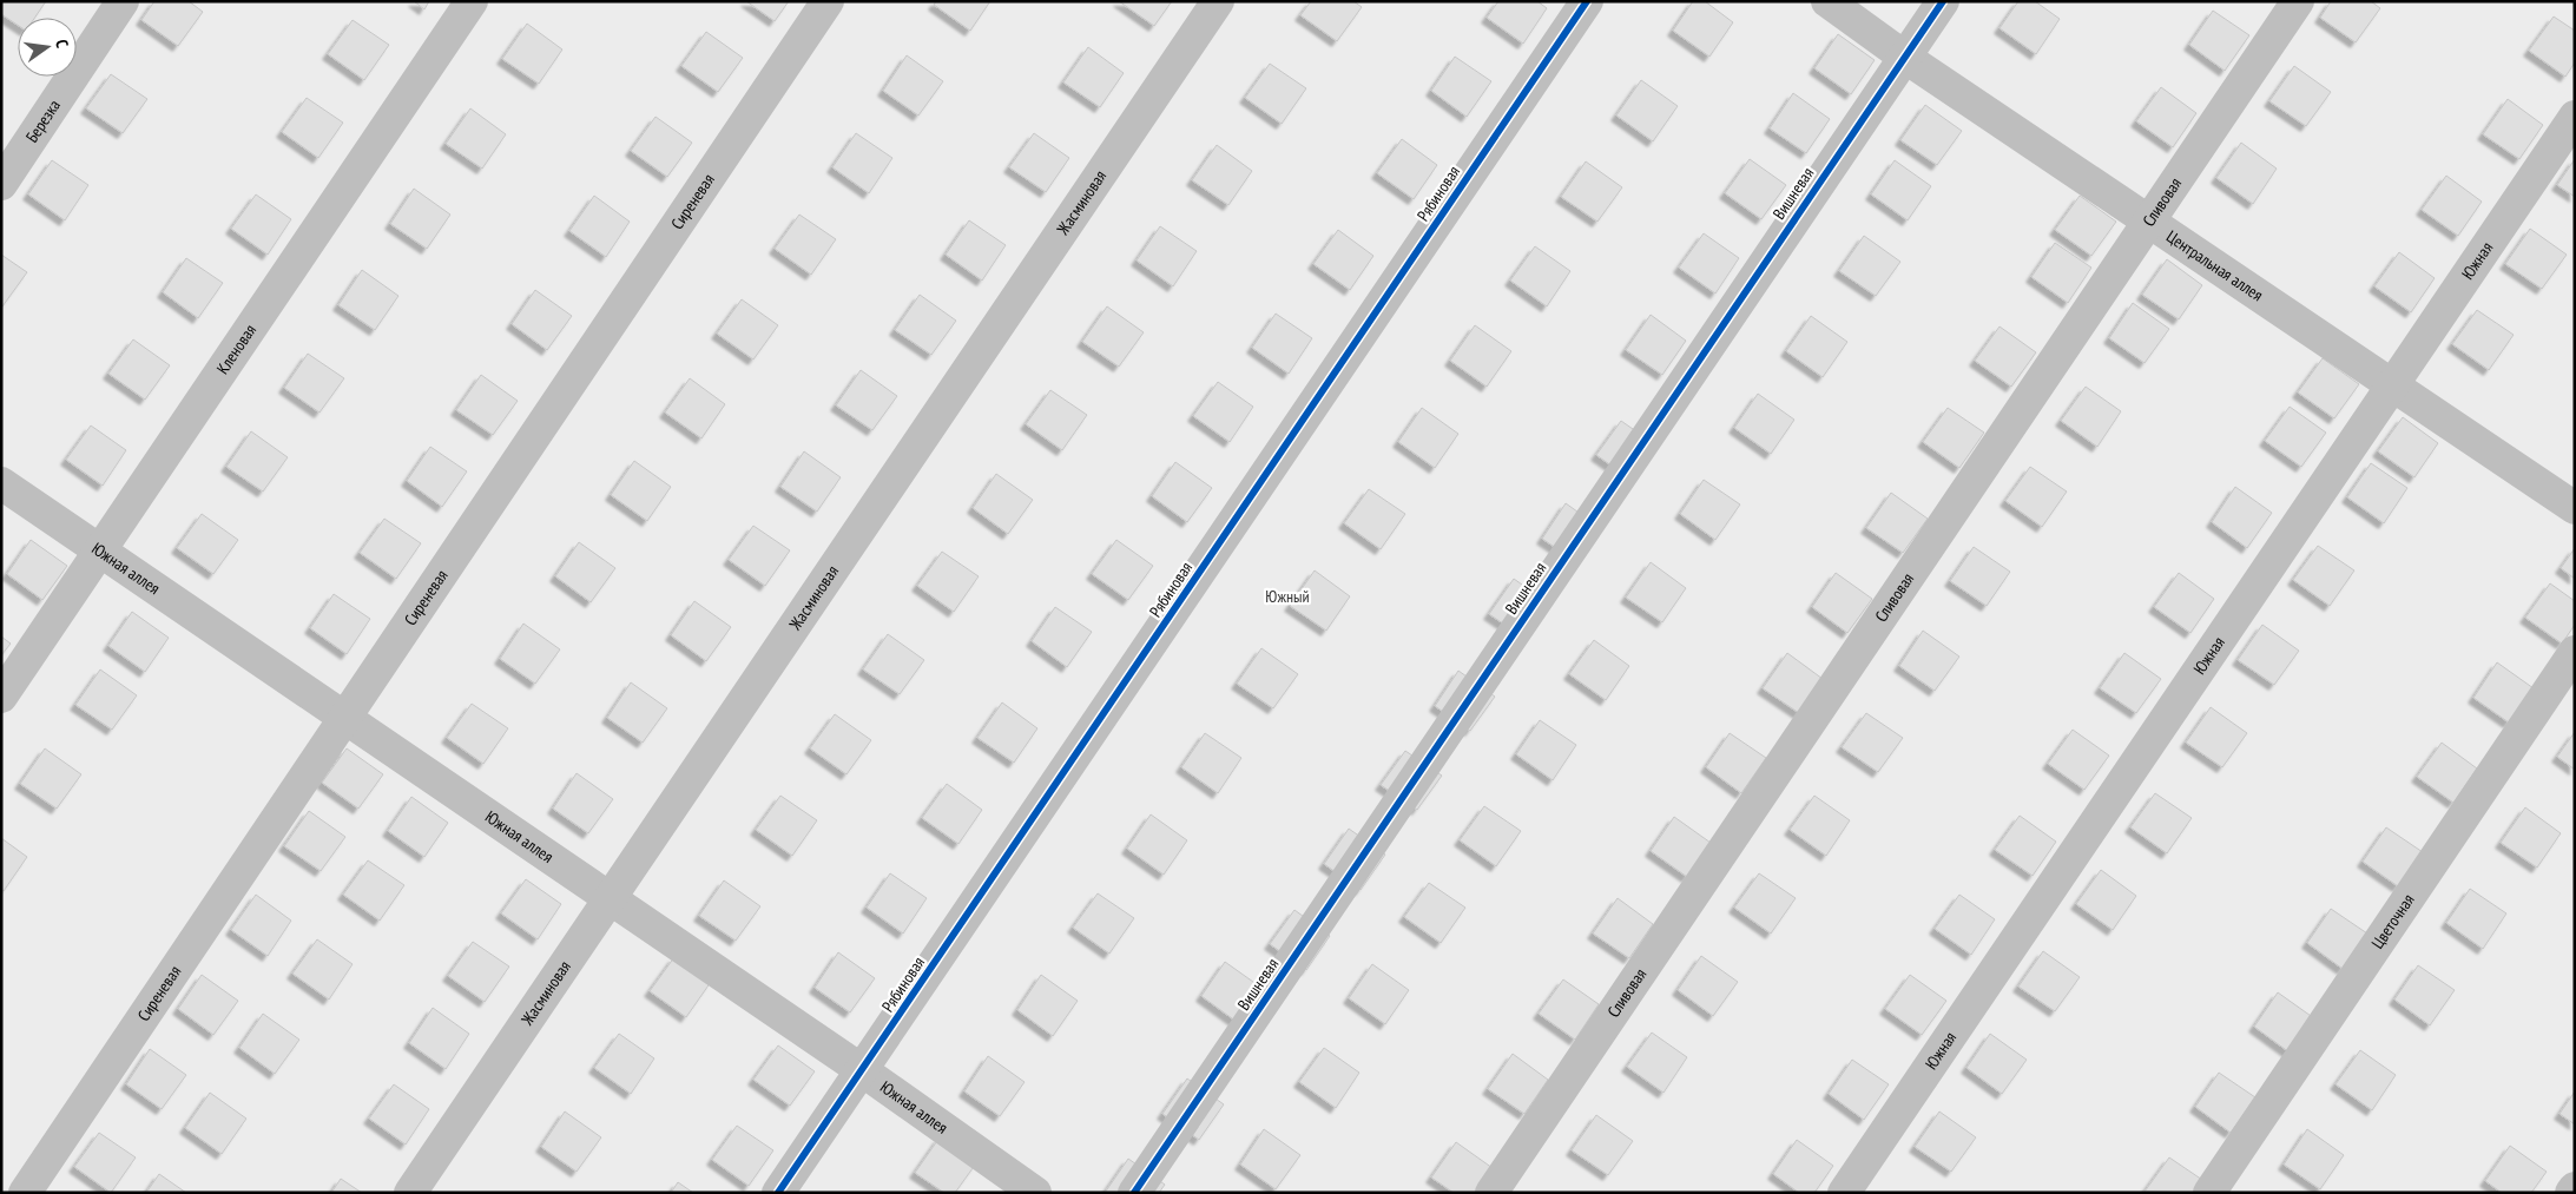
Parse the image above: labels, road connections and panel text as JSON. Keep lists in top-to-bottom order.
{
  "streets": {
    "street": [
      "Березка",
      "Рябиновая",
      "Вишневая",
      "Сливовая",
      "Сиреневая",
      "Жасминовая",
      "Южная",
      "Центральная аллея",
      "Кленовая",
      "Южная аллея",
      "Цветочная"
    ]
  },
  "crossings": [
    ["Рябиновая", "Южная аллея"],
    ["Вишневая", "Центральная аллея"],
    ["Сливовая", "Центральная аллея"],
    ["Сиреневая", "Южная аллея"],
    ["Жасминовая", "Южная аллея"],
    ["Южная", "Центральная аллея"],
    ["Кленовая", "Южная аллея"]
  ],
  "parks": ["Южный"],
  "north": "right"
}
